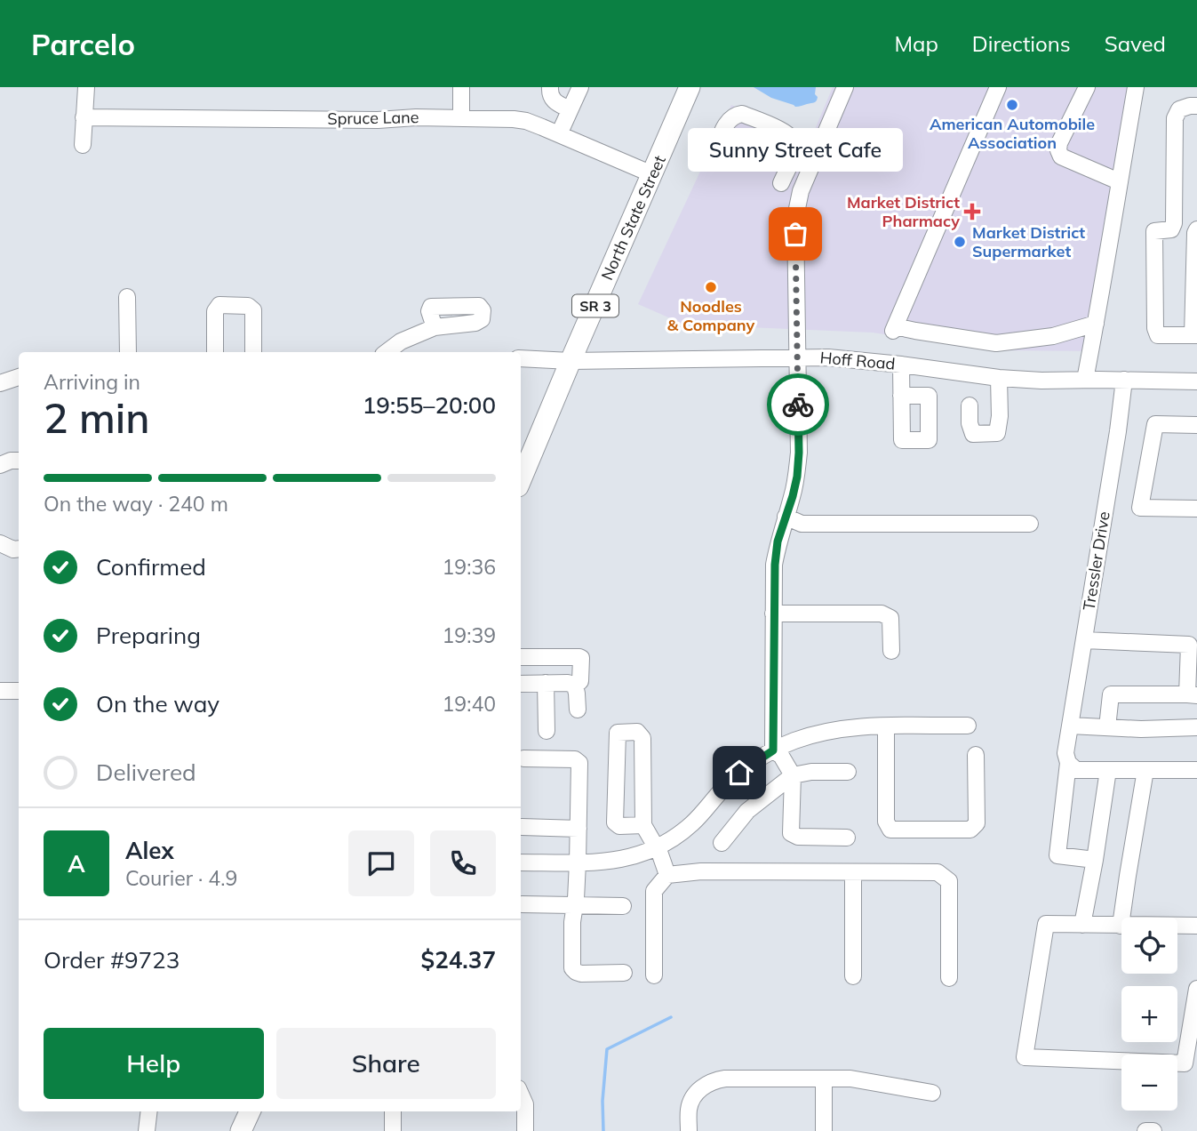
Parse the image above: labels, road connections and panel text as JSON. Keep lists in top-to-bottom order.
{
  "streets": {
    "main road": ["North State Street", "SR 3"],
    "street": ["Spruce Lane", "Hoff Road", "Tressler Drive"]
  },
  "crossings": [
    ["Spruce Lane", "North State Street"],
    ["North State Street", "Hoff Road"],
    ["Hoff Road", "Tressler Drive"]
  ],
  "places": {
    "other": [
      "American Automobile Association",
      "Sunny Street Cafe",
      "Market District Supermarket",
      "Noodles & Company"
    ],
    "health": ["Market District Pharmacy"]
  },
  "page": {
    "header": "Parcelo",
    "nav": ["Map", "Directions", "Saved"],
    "bubble": "Sunny Street Cafe",
    "heading": ["2 min", "Arriving in", "19:55–20:00"],
    "panel": [
      "Alex",
      "Courier · 4.9",
      "Order #9723",
      "$24.37"
    ],
    "bar": "On the way · 240 m",
    "list": [
      ["Confirmed", "19:36"],
      ["Preparing", "19:39"],
      ["On the way", "19:40"],
      "Delivered"
    ],
    "round": "A",
    "map_buttons": ["+", "−"],
    "buttons": ["Help", "Share"]
  }
}
